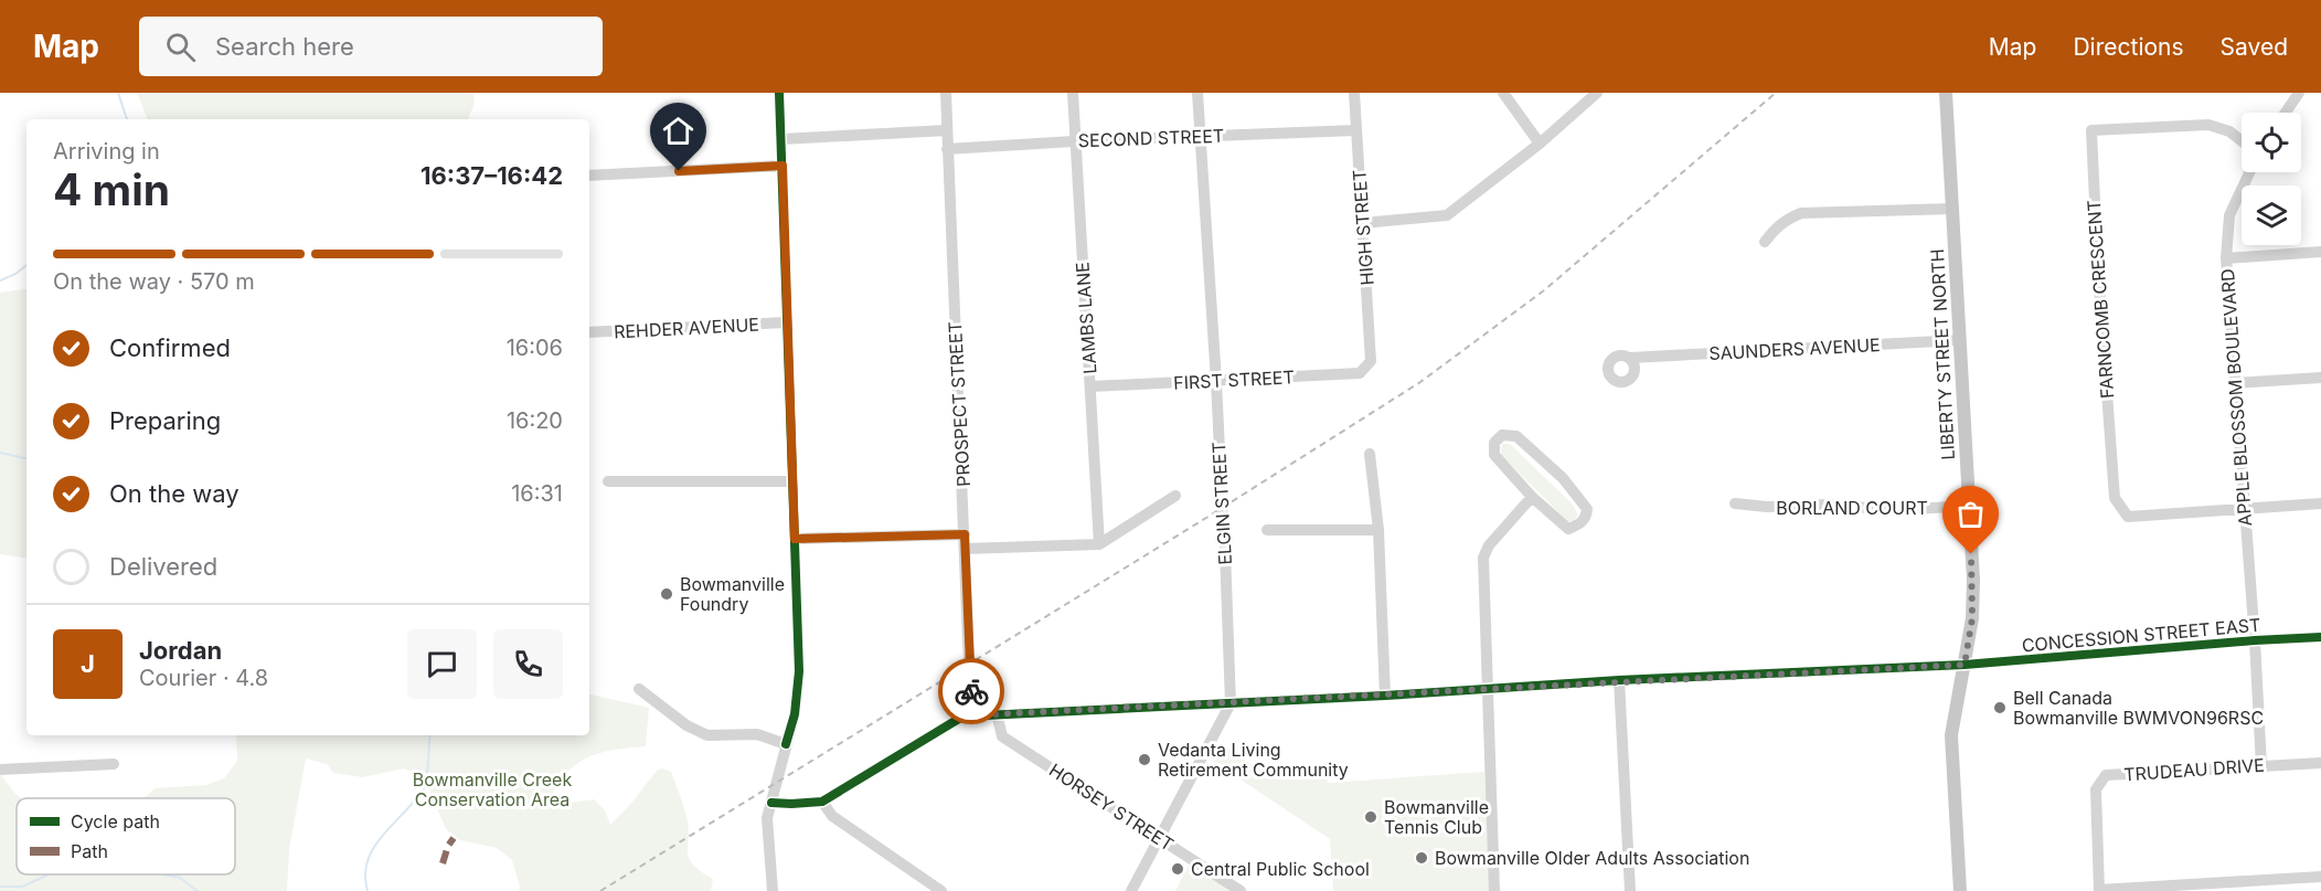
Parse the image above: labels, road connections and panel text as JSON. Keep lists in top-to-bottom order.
{
  "streets": {
    "main road": ["LIBERTY STREET NORTH"],
    "street": [
      "SECOND STREET",
      "HIGH STREET",
      "FARNCOMB CRESCENT",
      "LAMBS LANE",
      "REHDER AVENUE",
      "SAUNDERS AVENUE",
      "FIRST STREET",
      "APPLE BLOSSOM BOULEVARD",
      "PROSPECT STREET",
      "ELGIN STREET",
      "BORLAND COURT",
      "CONCESSION STREET EAST",
      "TRUDEAU DRIVE",
      "HORSEY STREET"
    ]
  },
  "crossings": [
    ["SECOND STREET", "HIGH STREET"],
    ["SECOND STREET", "LAMBS LANE"],
    ["SECOND STREET", "PROSPECT STREET"],
    ["SECOND STREET", "ELGIN STREET"],
    ["HIGH STREET", "FIRST STREET"],
    ["FARNCOMB CRESCENT", "APPLE BLOSSOM BOULEVARD"],
    ["LAMBS LANE", "FIRST STREET"],
    ["SAUNDERS AVENUE", "LIBERTY STREET NORTH"],
    ["LIBERTY STREET NORTH", "BORLAND COURT"],
    ["LIBERTY STREET NORTH", "CONCESSION STREET EAST"],
    ["FIRST STREET", "ELGIN STREET"],
    ["APPLE BLOSSOM BOULEVARD", "CONCESSION STREET EAST"],
    ["APPLE BLOSSOM BOULEVARD", "TRUDEAU DRIVE"],
    ["PROSPECT STREET", "CONCESSION STREET EAST"],
    ["ELGIN STREET", "CONCESSION STREET EAST"],
    ["CONCESSION STREET EAST", "HORSEY STREET"]
  ],
  "parks": ["Bowmanville Creek Conservation Area"],
  "places": [
    "Bowmanville Foundry",
    "Bell Canada Bowmanville BWMVON96RSC",
    "Vedanta Living Retirement Community",
    "Bowmanville Tennis Club",
    "Bowmanville Older Adults Association",
    "Central Public School"
  ],
  "legend": ["Cycle path", "Path"],
  "page": {
    "header": "Map",
    "search": "Search here",
    "nav": ["Map", "Directions", "Saved"],
    "heading": ["4 min", "Arriving in", "16:37–16:42"],
    "panel": ["Jordan", "Courier · 4.8"],
    "bar": "On the way · 570 m",
    "list": [
      ["Confirmed", "16:06"],
      ["Preparing", "16:20"],
      ["On the way", "16:31"],
      "Delivered"
    ],
    "round": "J"
  }
}
